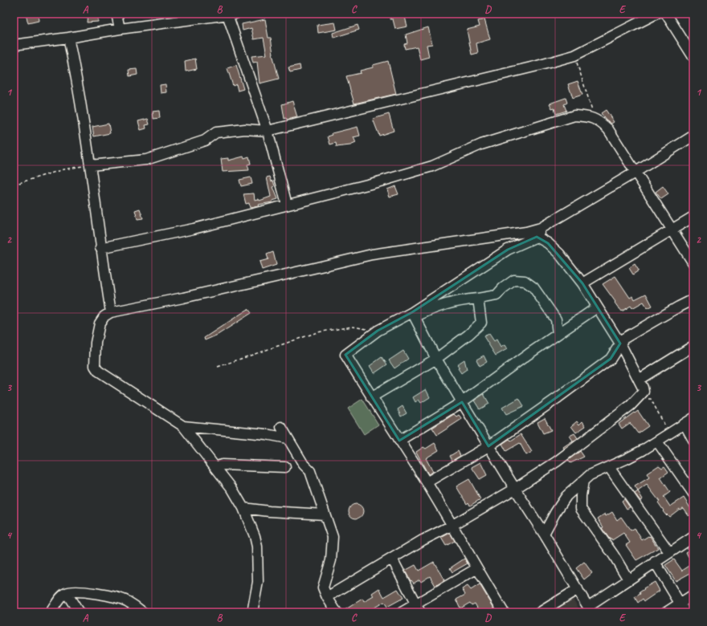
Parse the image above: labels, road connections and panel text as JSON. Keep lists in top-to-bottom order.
{
  "grid": {
    "columns": [
      "A",
      "B",
      "C",
      "D",
      "E"
    ],
    "rows": [
      "1",
      "2",
      "3",
      "4"
    ]
  }
}
